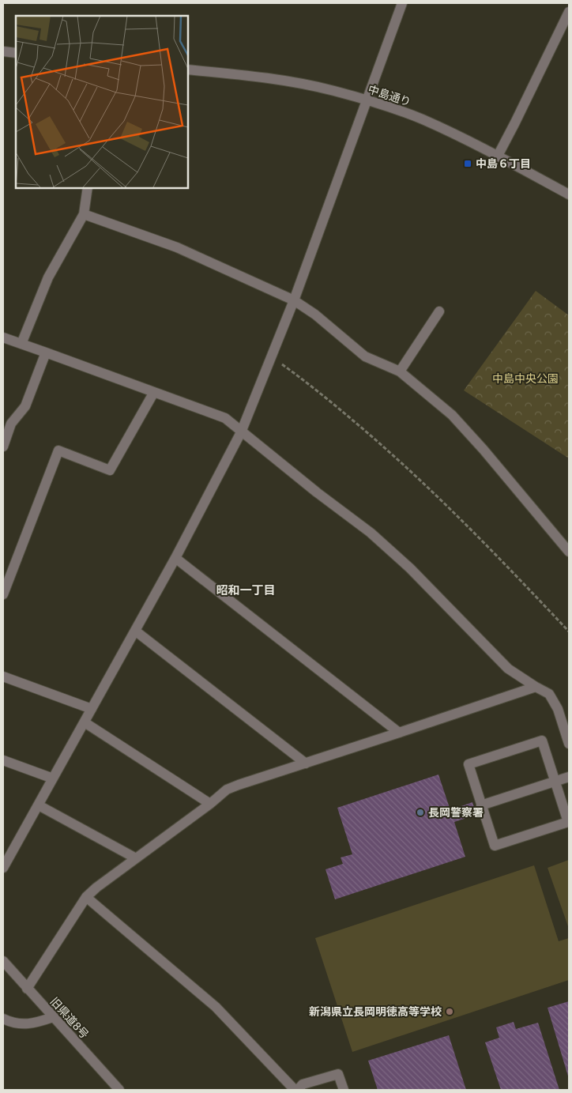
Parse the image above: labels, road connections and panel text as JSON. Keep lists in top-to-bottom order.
{
  "streets": {
    "street": ["中島通り", "旧県道8号"]
  },
  "districts": ["昭和一丁目"],
  "parks": ["中島中央公園"],
  "places": {
    "transit": ["中島６丁目"],
    "other": ["長岡警察署", "新潟県立長岡明徳高等学校"]
  }
}
